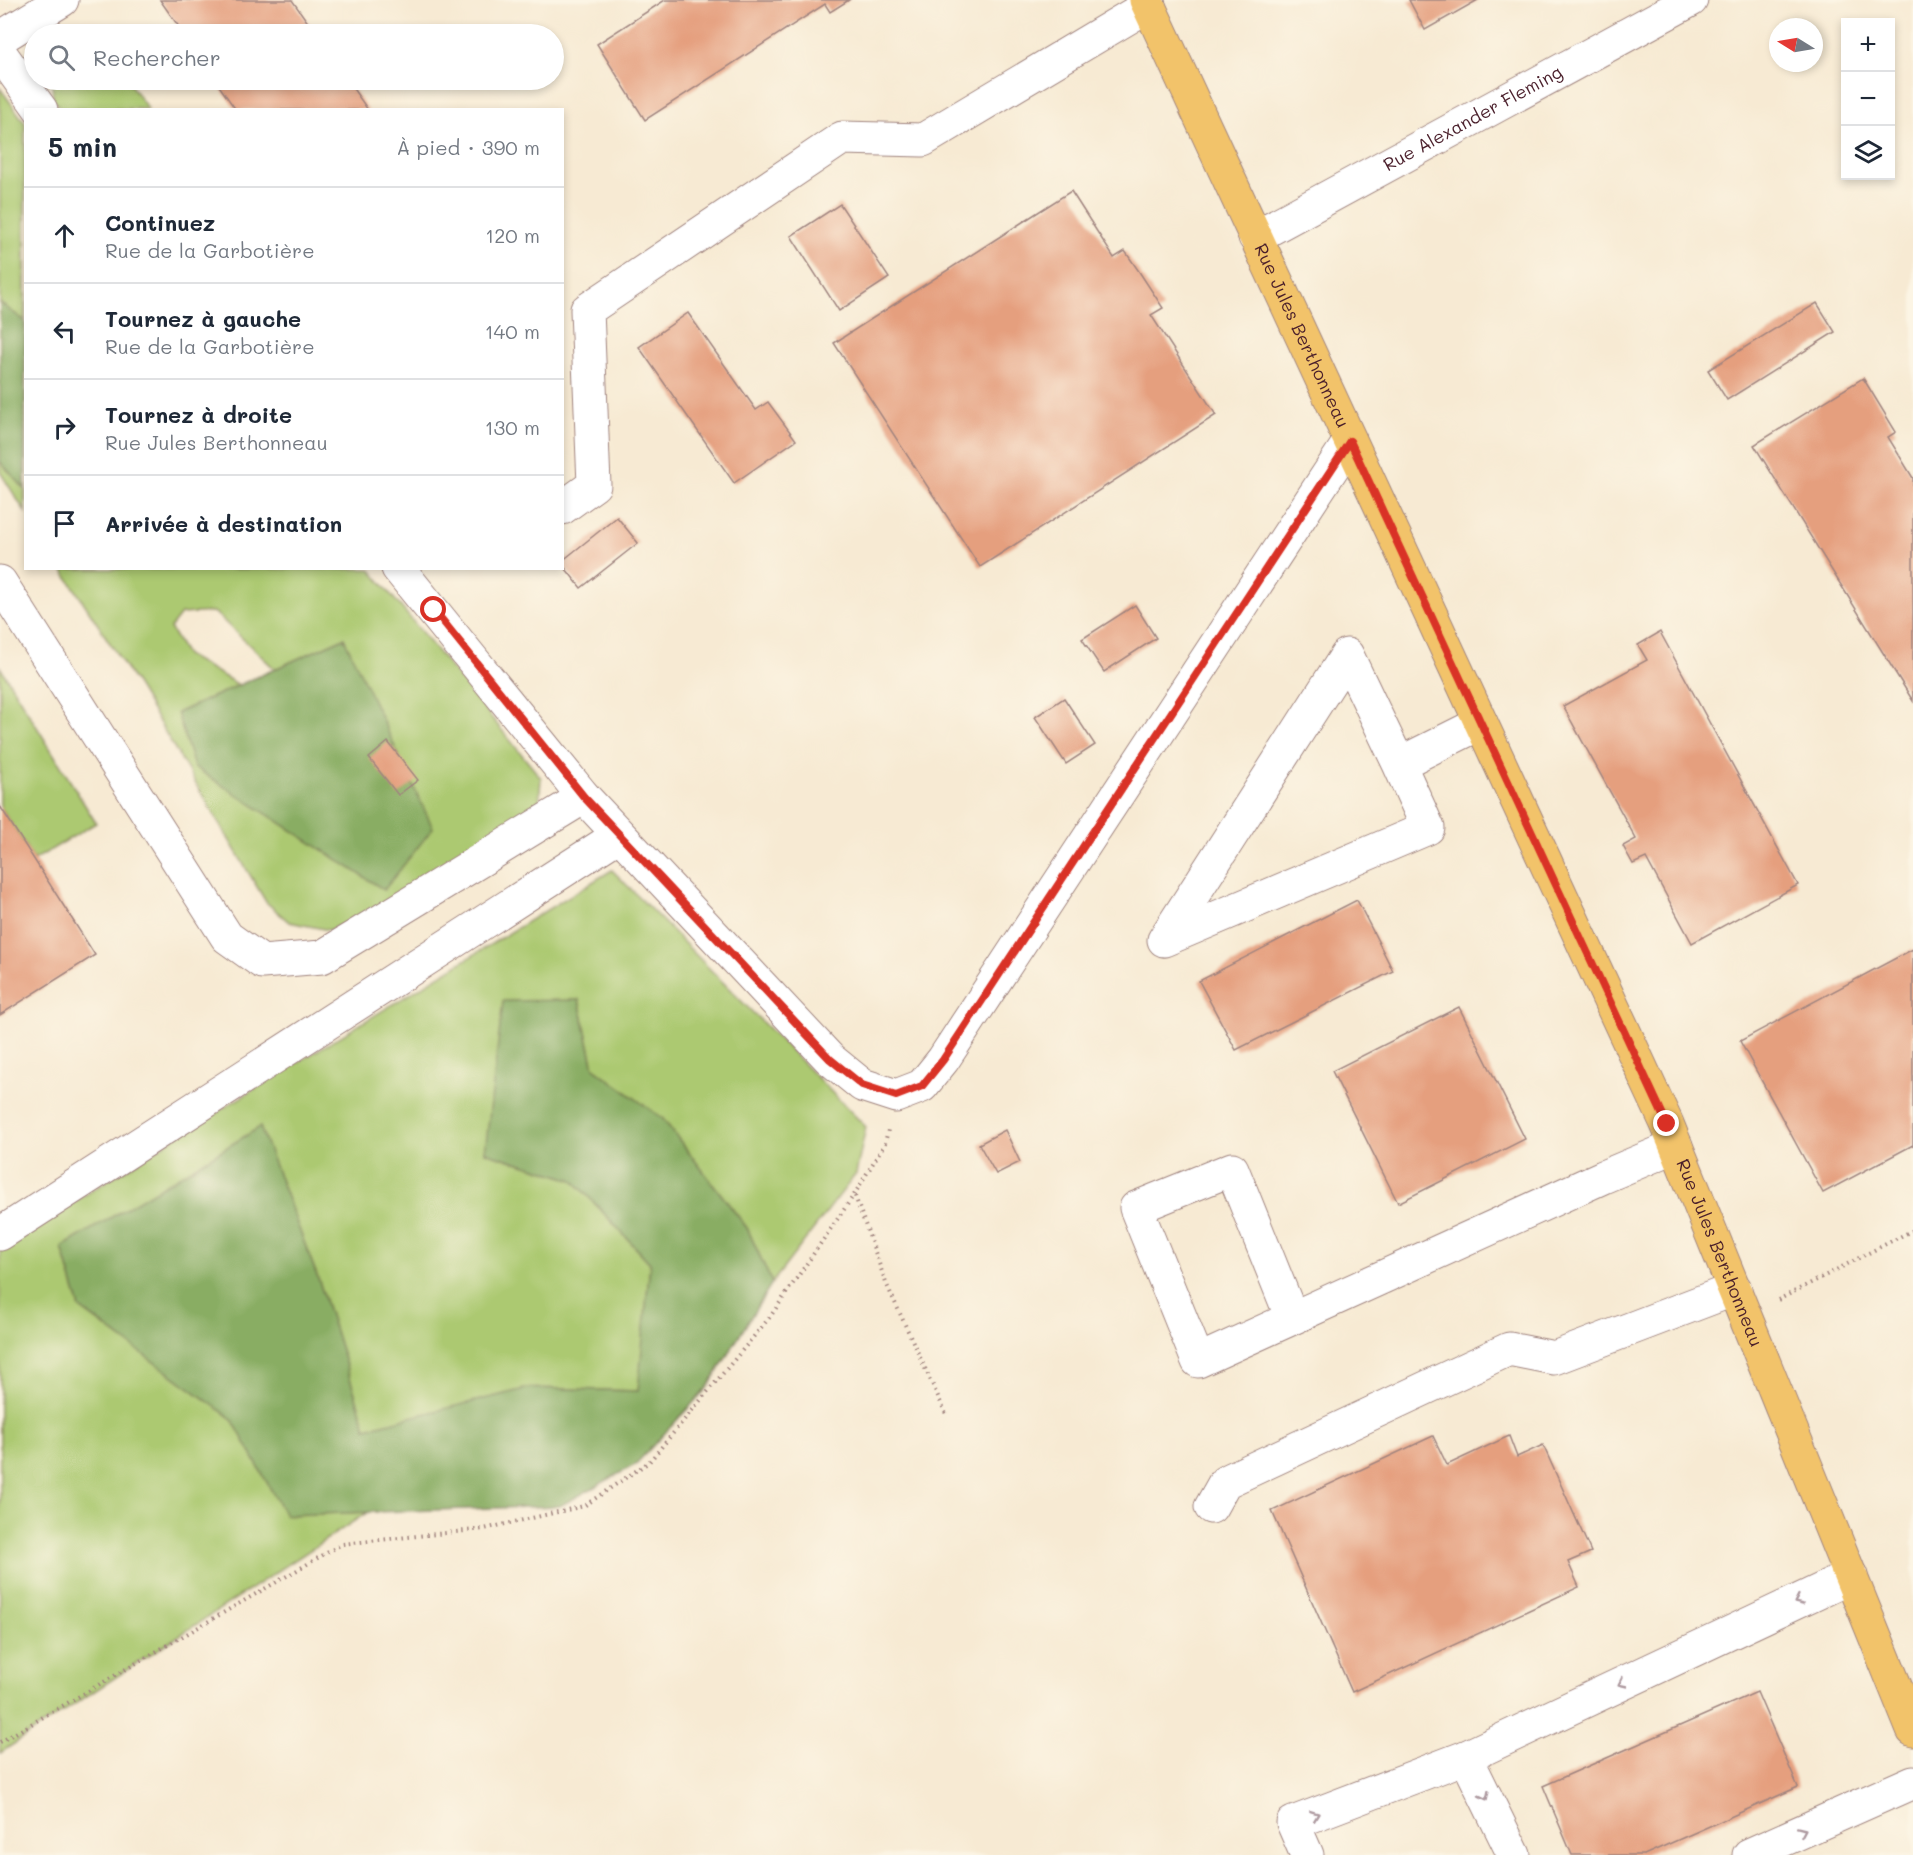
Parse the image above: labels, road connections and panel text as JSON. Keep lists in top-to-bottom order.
{
  "streets": {
    "main road": ["Rue Jules Berthonneau"],
    "street": ["Rue Alexander Fleming"]
  },
  "crossings": [
    ["Rue Alexander Fleming", "Rue Jules Berthonneau"]
  ],
  "north": "left",
  "page": {
    "map_buttons": ["+", "−"],
    "search": "Rechercher",
    "heading": ["5 min", "À pied · 390 m"],
    "list": [
      ["Continuez", "Rue de la Garbotière", "120 m"],
      ["Tournez à gauche", "Rue de la Garbotière", "140 m"],
      ["Tournez à droite", "Rue Jules Berthonneau", "130 m"],
      "Arrivée à destination"
    ]
  }
}
